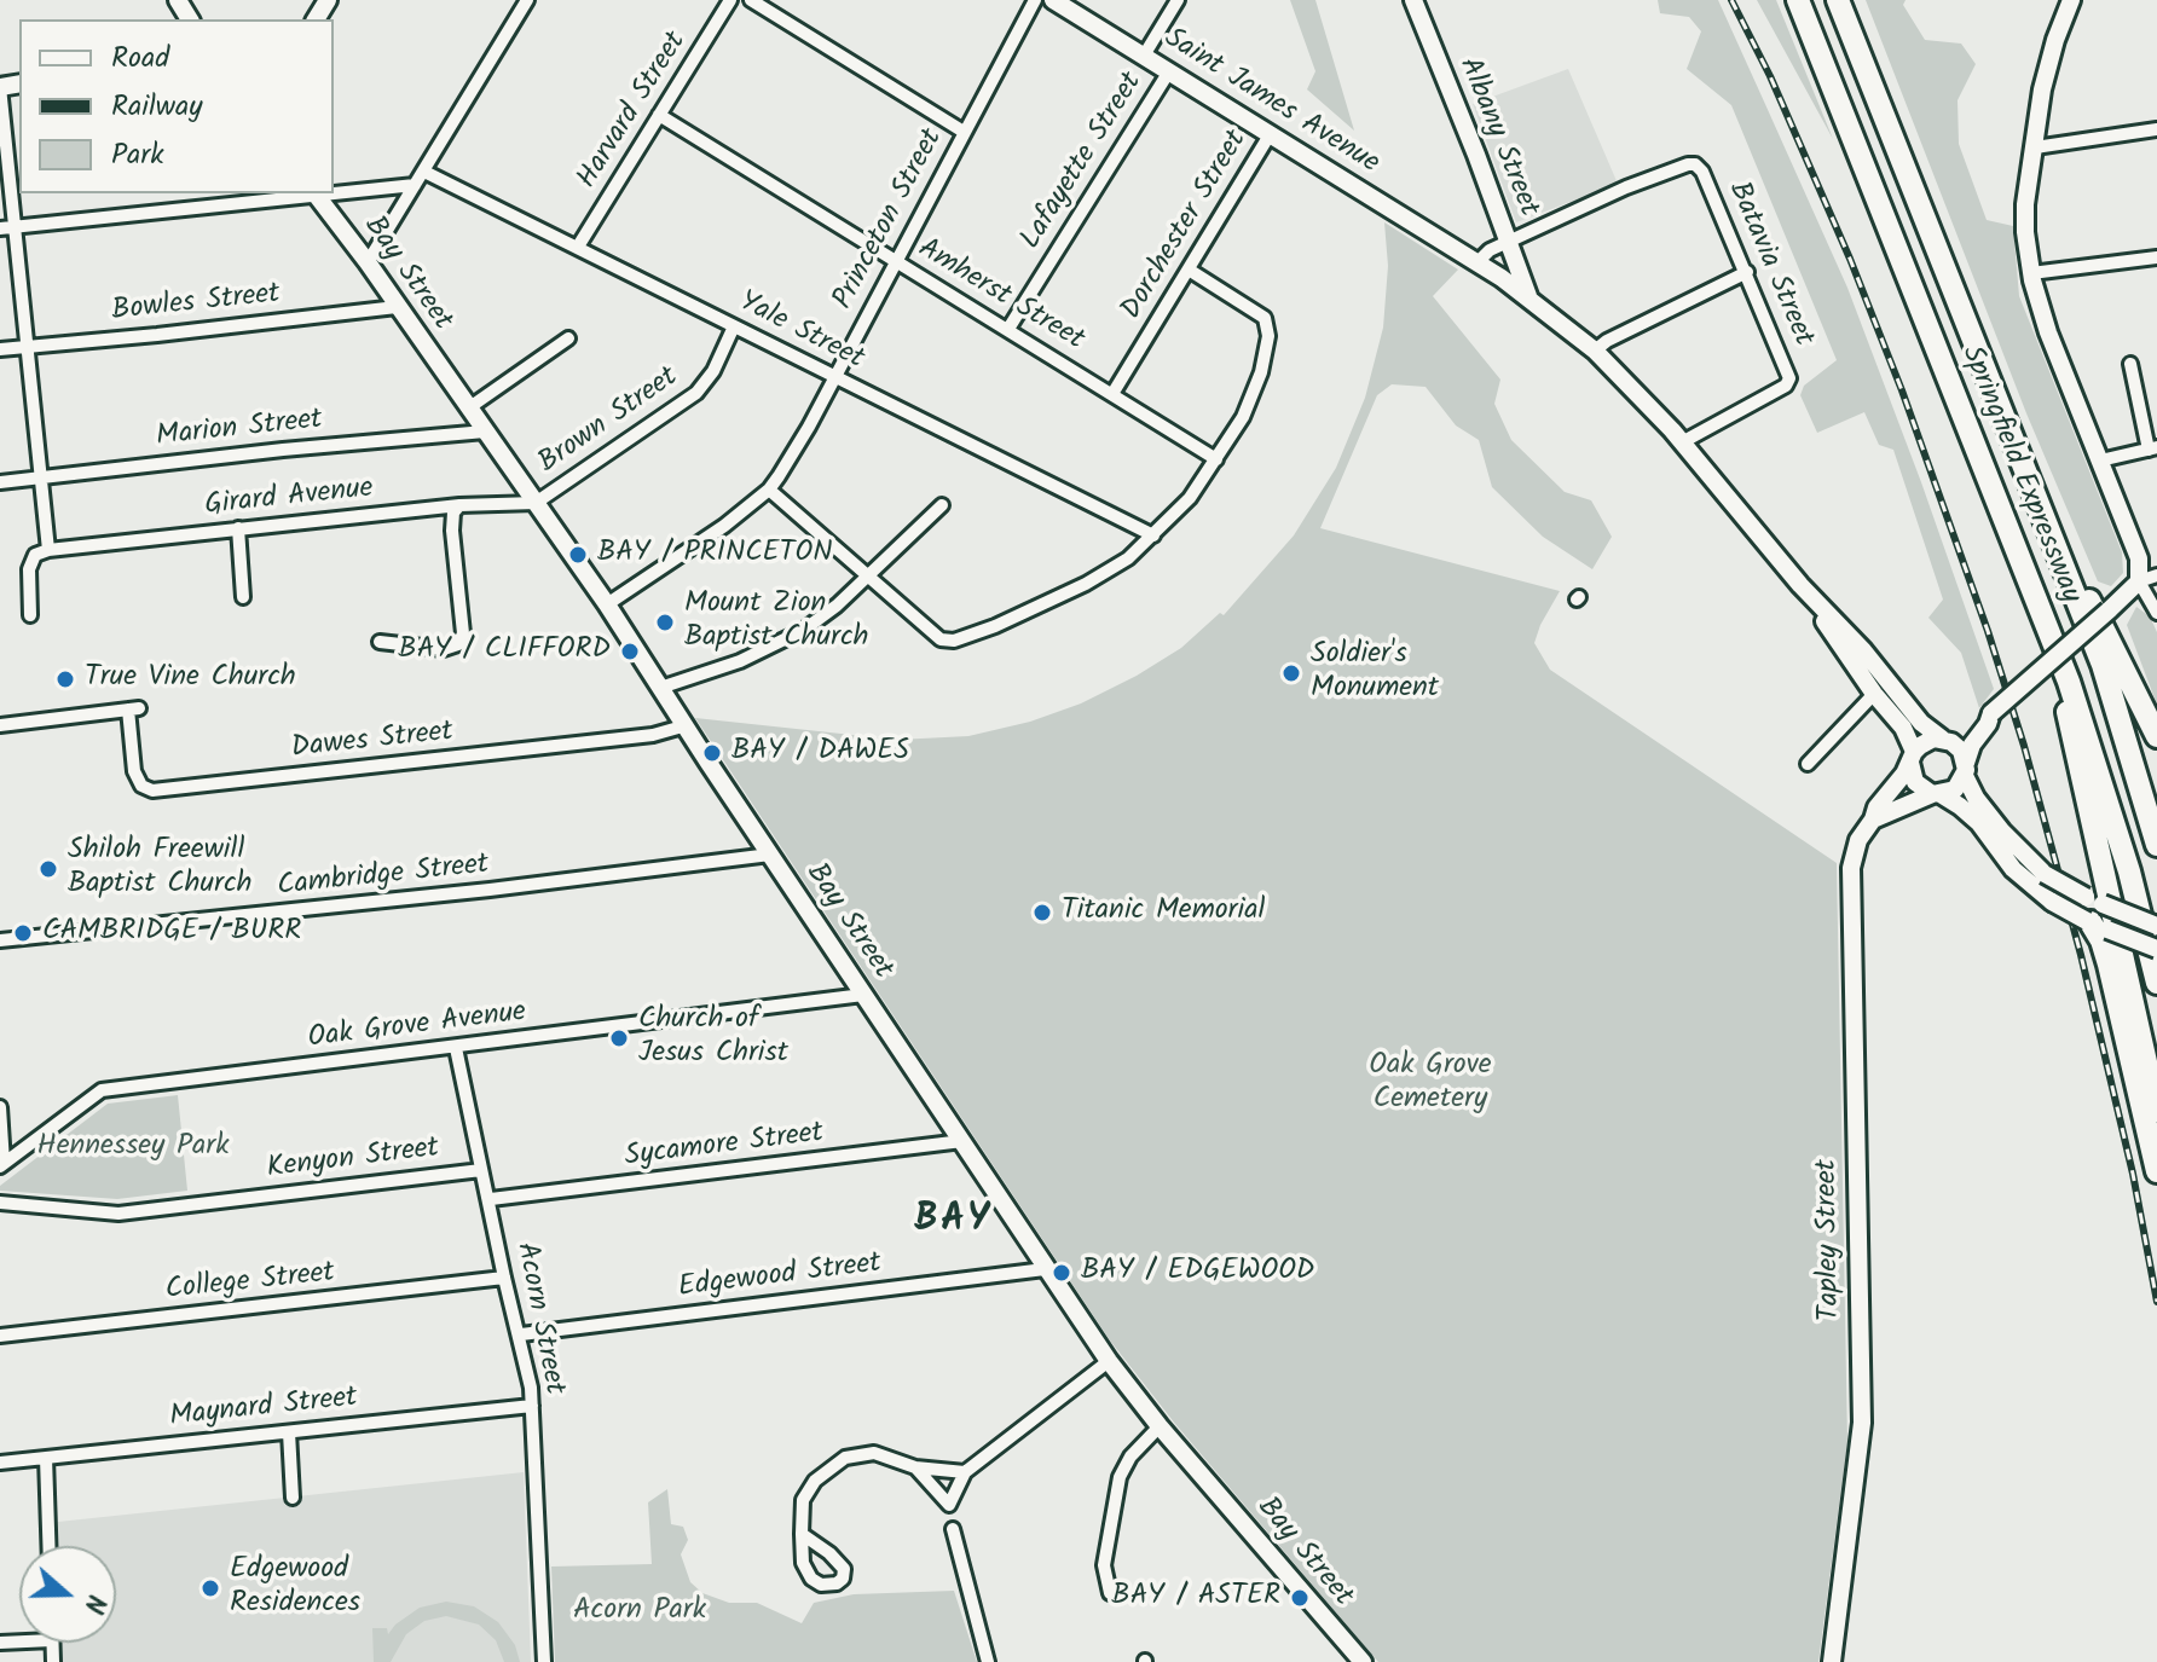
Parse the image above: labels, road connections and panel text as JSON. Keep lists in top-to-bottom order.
{
  "streets": {
    "highway": ["Springfield Expressway"],
    "main road": [
      "Saint James Avenue",
      "Albany Street",
      "Bay Street",
      "Tapley Street"
    ],
    "street": [
      "Harvard Street",
      "Lafayette Street",
      "Princeton Street",
      "Dorchester Street",
      "Batavia Street",
      "Amherst Street",
      "Bowles Street",
      "Yale Street",
      "Brown Street",
      "Marion Street",
      "Girard Avenue",
      "Dawes Street",
      "Cambridge Street",
      "Oak Grove Avenue",
      "Sycamore Street",
      "Kenyon Street",
      "Edgewood Street",
      "College Street",
      "Acorn Street",
      "Maynard Street"
    ]
  },
  "crossings": [
    ["Saint James Avenue", "Albany Street"],
    ["Saint James Avenue", "Lafayette Street"],
    ["Saint James Avenue", "Dorchester Street"],
    ["Saint James Avenue", "Batavia Street"],
    ["Harvard Street", "Amherst Street"],
    ["Harvard Street", "Yale Street"],
    ["Albany Street", "Batavia Street"],
    ["Lafayette Street", "Amherst Street"],
    ["Princeton Street", "Bay Street"],
    ["Princeton Street", "Amherst Street"],
    ["Princeton Street", "Yale Street"],
    ["Dorchester Street", "Amherst Street"],
    ["Bay Street", "Bowles Street"],
    ["Bay Street", "Brown Street"],
    ["Bay Street", "Marion Street"],
    ["Bay Street", "Girard Avenue"],
    ["Bay Street", "Dawes Street"],
    ["Bay Street", "Cambridge Street"],
    ["Bay Street", "Oak Grove Avenue"],
    ["Bay Street", "Sycamore Street"],
    ["Bay Street", "Edgewood Street"],
    ["Yale Street", "Brown Street"],
    ["Brown Street", "Girard Avenue"],
    ["Oak Grove Avenue", "Acorn Street"],
    ["Sycamore Street", "Acorn Street"],
    ["Kenyon Street", "Acorn Street"],
    ["Edgewood Street", "Acorn Street"],
    ["College Street", "Acorn Street"],
    ["Acorn Street", "Maynard Street"]
  ],
  "districts": ["BAY"],
  "parks": ["Oak Grove Cemetery", "Hennessey Park", "Acorn Park"],
  "places": [
    "BAY / PRINCETON",
    "Mount Zion Baptist Church",
    "BAY / CLIFFORD",
    "Soldier's Monument",
    "True Vine Church",
    "BAY / DAWES",
    "Shiloh Freewill Baptist Church",
    "Titanic Memorial",
    "CAMBRIDGE / BURR",
    "Church of Jesus Christ",
    "BAY / EDGEWOOD",
    "Edgewood Residences",
    "BAY / ASTER"
  ],
  "legend": ["Road", "Railway", "Park"],
  "north": "right"
}
